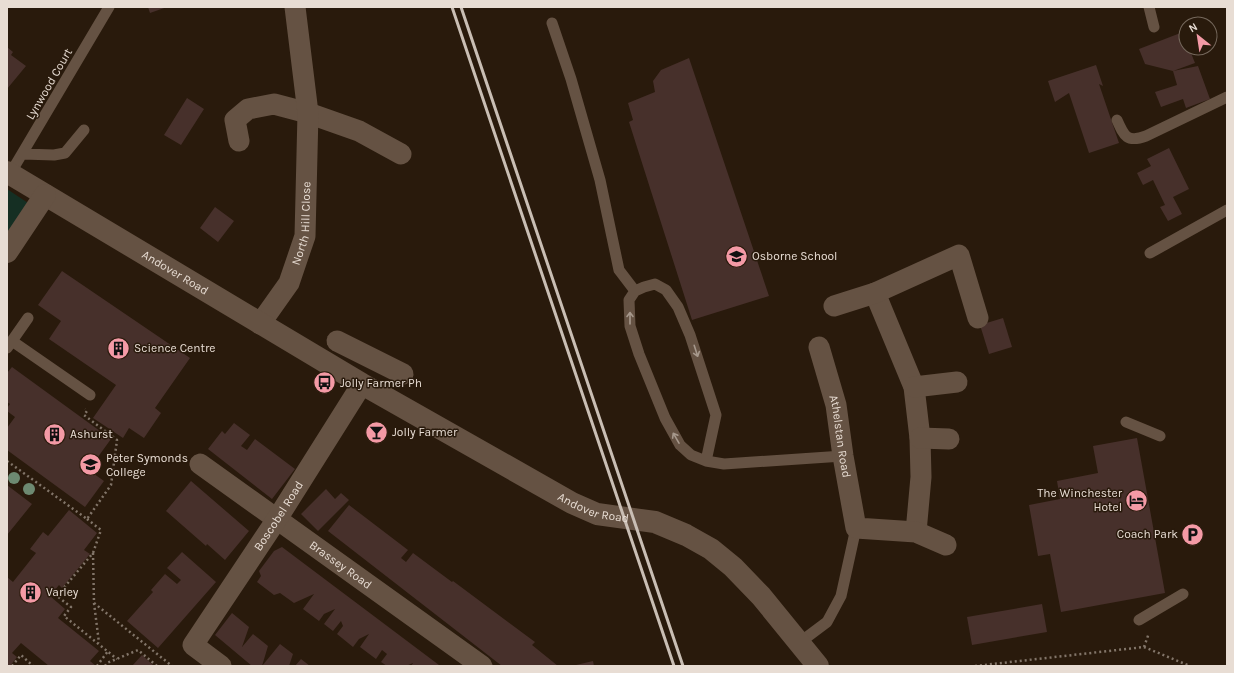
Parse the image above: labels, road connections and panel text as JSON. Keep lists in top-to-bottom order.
{
  "streets": {
    "main road": ["Andover Road"],
    "street": [
      "North Hill Close",
      "Athelstan Road",
      "Boscobel Road",
      "Brassey Road"
    ],
    "lane": ["Lynwood Court"]
  },
  "crossings": [
    ["Lynwood Court", "Andover Road"],
    ["North Hill Close", "Andover Road"],
    ["Andover Road", "Athelstan Road"],
    ["Andover Road", "Boscobel Road"],
    ["Boscobel Road", "Brassey Road"]
  ],
  "places": {
    "school or university": ["Osborne School", "Peter Symonds College"],
    "building": ["Science Centre", "Ashurst", "Varley"],
    "bus stop": ["Jolly Farmer Ph"],
    "bar": ["Jolly Farmer"],
    "hotel": ["The Winchester Hotel"],
    "parking": ["Coach Park"]
  },
  "north": "top left"
}
